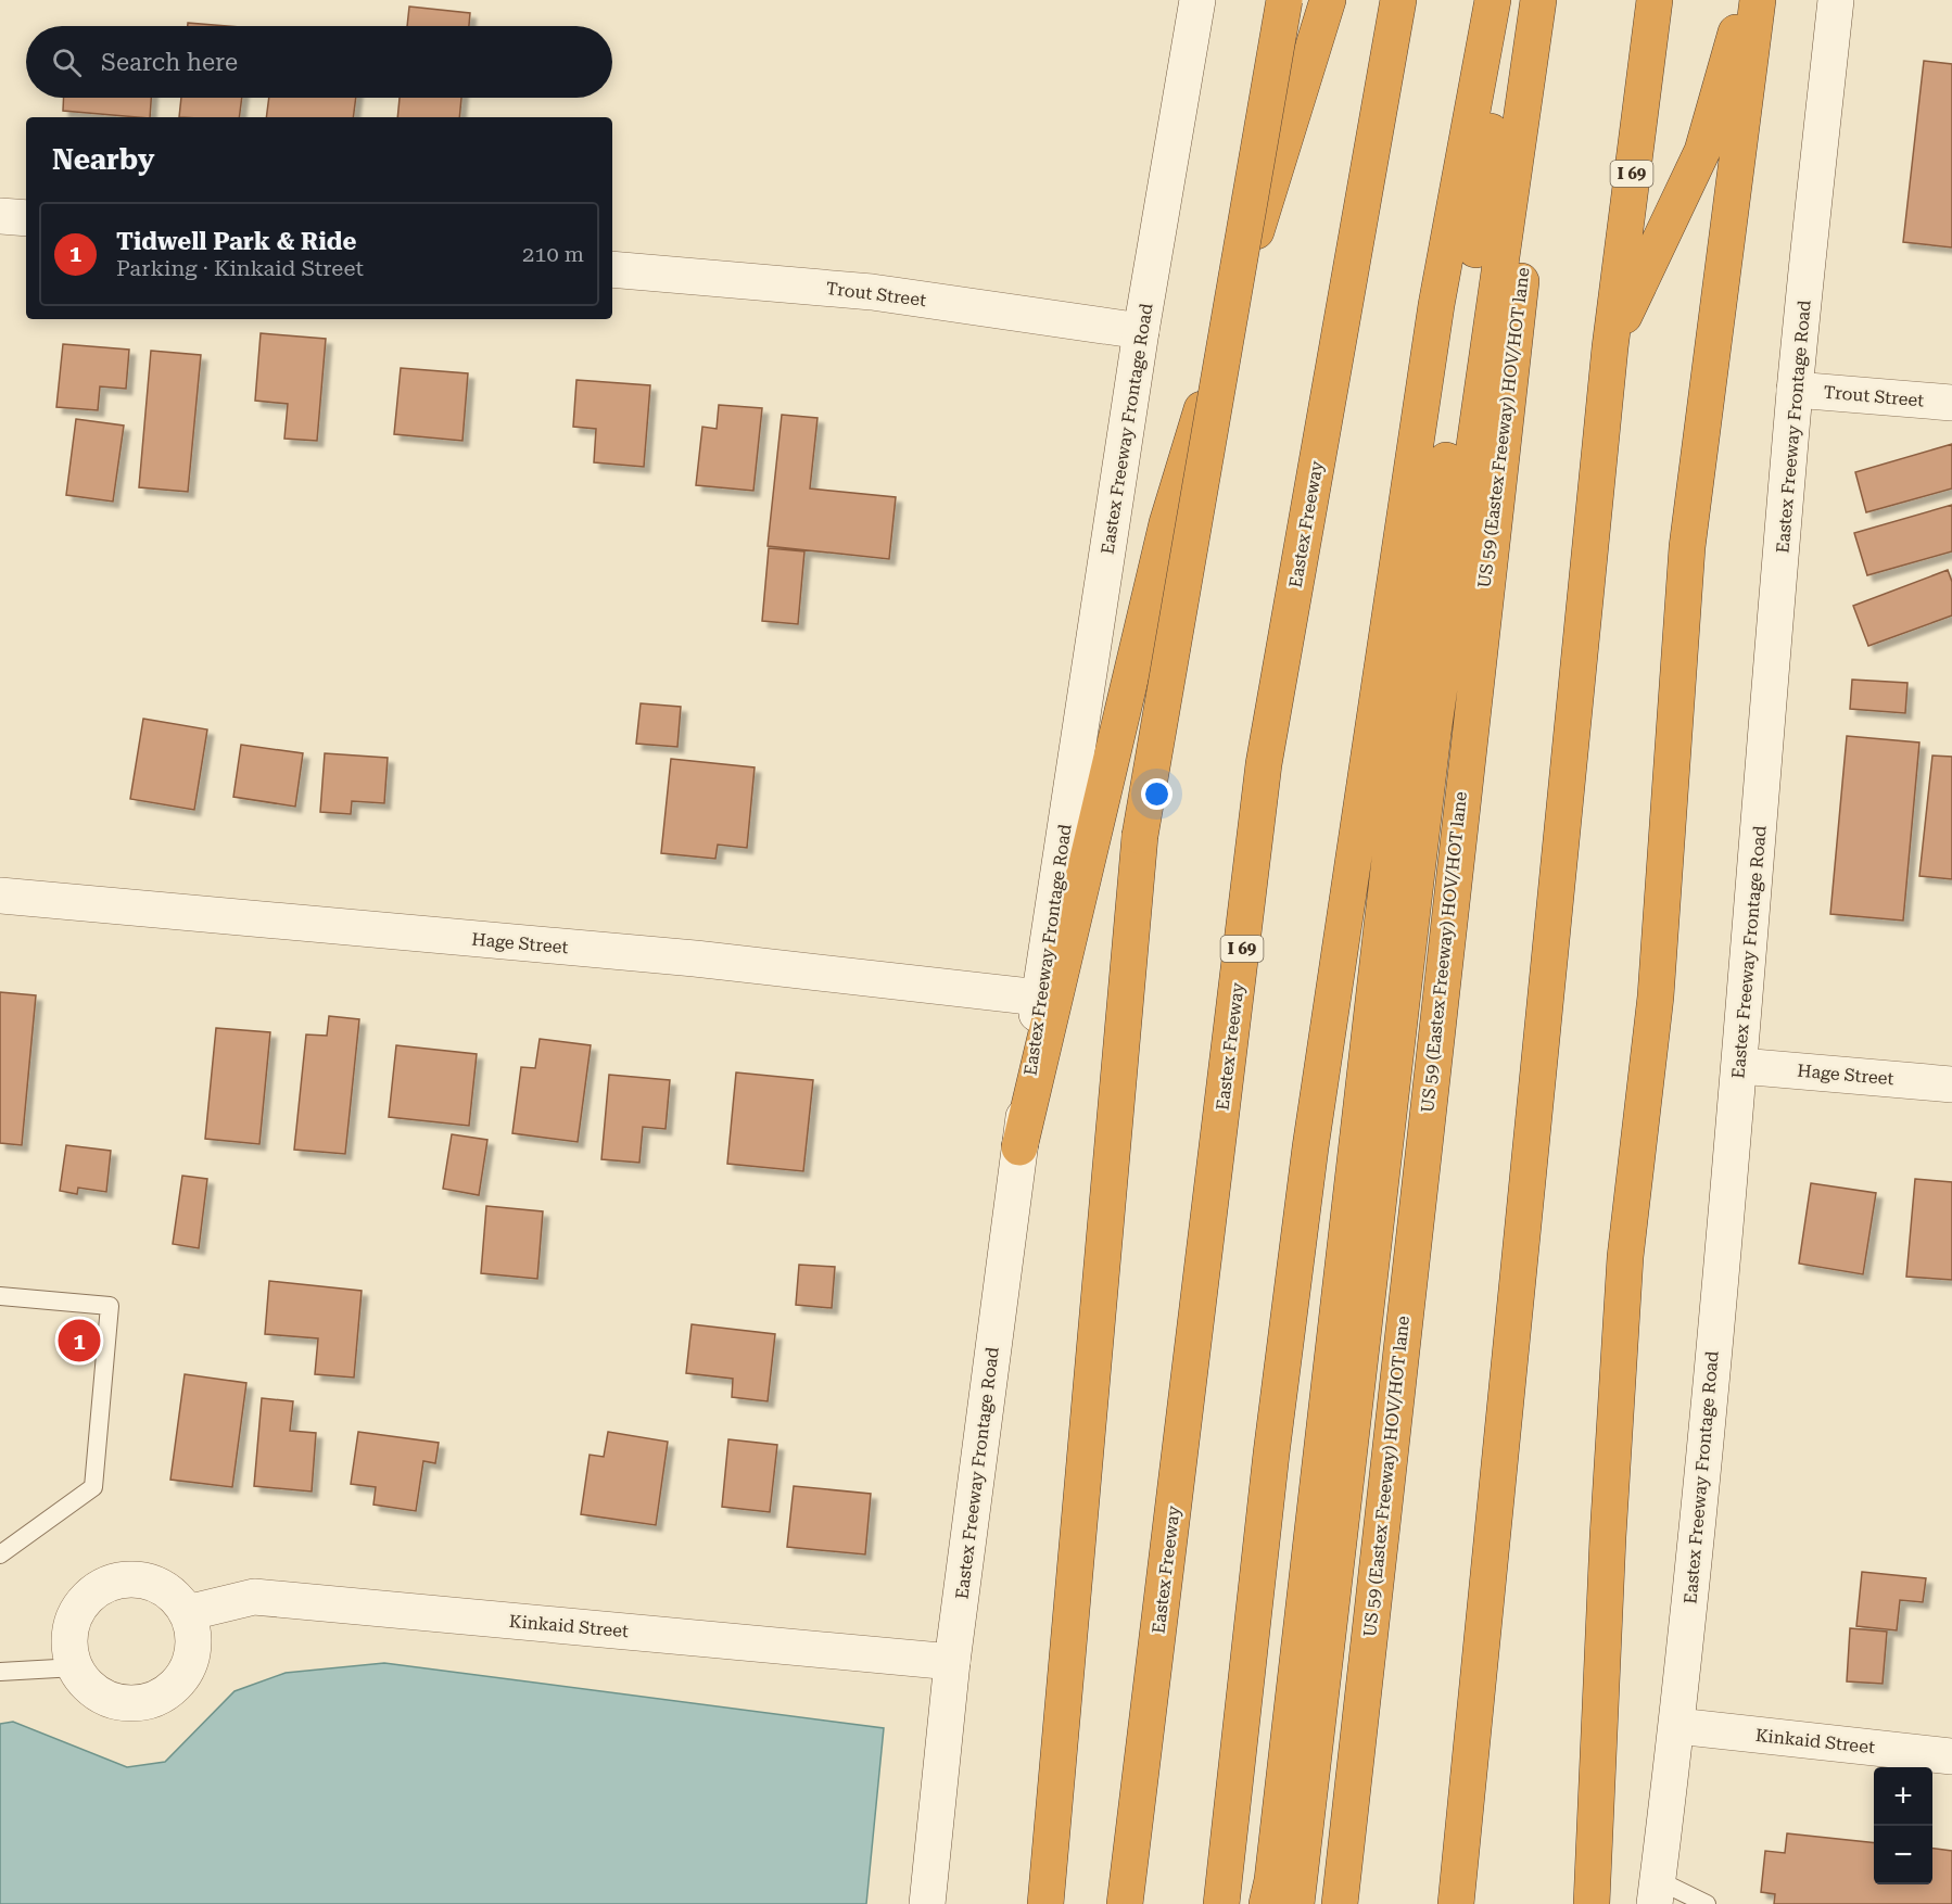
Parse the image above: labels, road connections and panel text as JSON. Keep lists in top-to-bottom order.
{
  "streets": {
    "highway": ["I 69", "US 59 (Eastex Freeway) HOV/HOT lane", "Eastex Freeway"],
    "main road": [
      "Trout Street",
      "Eastex Freeway Frontage Road",
      "Hage Street",
      "Kinkaid Street"
    ]
  },
  "crossings": [
    ["Trout Street", "Eastex Freeway Frontage Road"],
    ["Eastex Freeway Frontage Road", "Hage Street"],
    ["Eastex Freeway Frontage Road", "Kinkaid Street"]
  ],
  "page": {
    "search": "Search here",
    "heading": "Nearby",
    "list": [
      {
        "mark": "1",
        "name": "Tidwell Park & Ride",
        "note": "Parking · Kinkaid Street",
        "value": "210 m"
      }
    ],
    "pins": "1",
    "map_buttons": ["+", "−"]
  }
}
